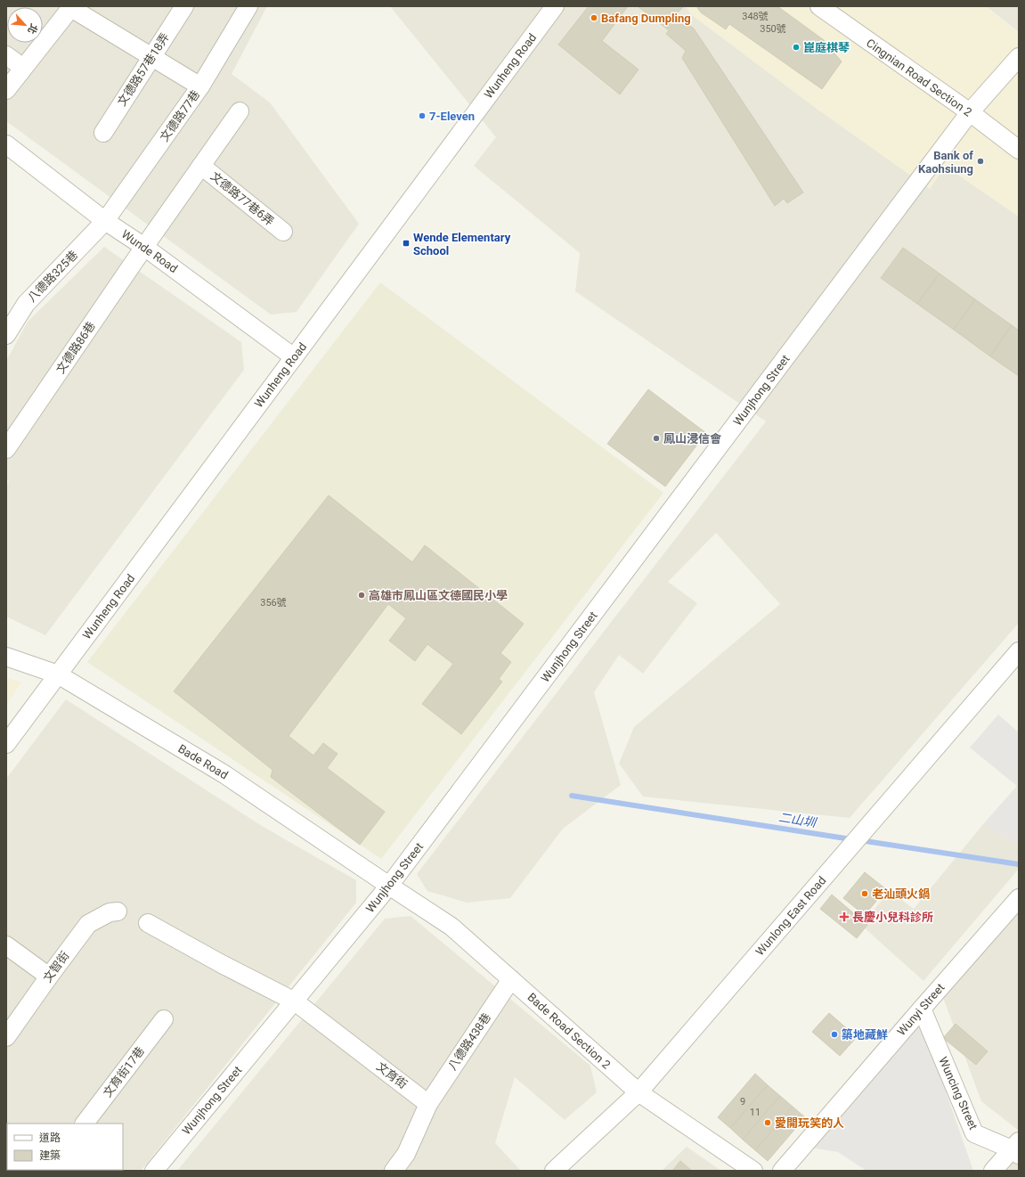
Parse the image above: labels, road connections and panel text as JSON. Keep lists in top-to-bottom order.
{
  "streets": {
    "street": [
      "Wunheng Road",
      "文德路57巷18弄",
      "Cingnian Road Section 2",
      "文德路77巷",
      "文德路77巷6弄",
      "Wunde Road",
      "八德路325巷",
      "文德路86巷",
      "Wunjhong Street",
      "Bade Road",
      "Wunlong East Road",
      "文智街",
      "Wunyi Street",
      "Bade Road Section 2",
      "八德路438巷",
      "文育街17巷",
      "文育街",
      "Wuncing Street"
    ]
  },
  "crossings": [
    ["Wunheng Road", "Wunde Road"],
    ["Wunheng Road", "Bade Road"],
    ["Cingnian Road Section 2", "Wunjhong Street"],
    ["文德路77巷", "Wunde Road"],
    ["文德路77巷", "八德路325巷"],
    ["Wunde Road", "八德路325巷"],
    ["Wunde Road", "文德路86巷"],
    ["Wunjhong Street", "Bade Road"],
    ["Wunjhong Street", "Bade Road Section 2"],
    ["Wunjhong Street", "文育街"],
    ["Bade Road", "Bade Road Section 2"],
    ["Wunlong East Road", "Bade Road Section 2"],
    ["Wunyi Street", "Wuncing Street"],
    ["Bade Road Section 2", "八德路438巷"],
    ["八德路438巷", "文育街"]
  ],
  "water": ["二山圳"],
  "places": {
    "other": [
      "Bafang Dumpling",
      "崑庭棋琴",
      "7-Eleven",
      "Bank of Kaohsiung",
      "鳳山浸信會",
      "高雄市鳳山區文德國民小學",
      "老汕頭火鍋",
      "築地藏鮮",
      "愛開玩笑的人"
    ],
    "transit": ["Wende Elementary School"],
    "health": ["長慶小兒科診所"]
  },
  "house_numbers": [
    "348號",
    "350號",
    "356號",
    "9",
    "11"
  ],
  "legend": ["道路", "建築"],
  "north": "bottom right"
}
